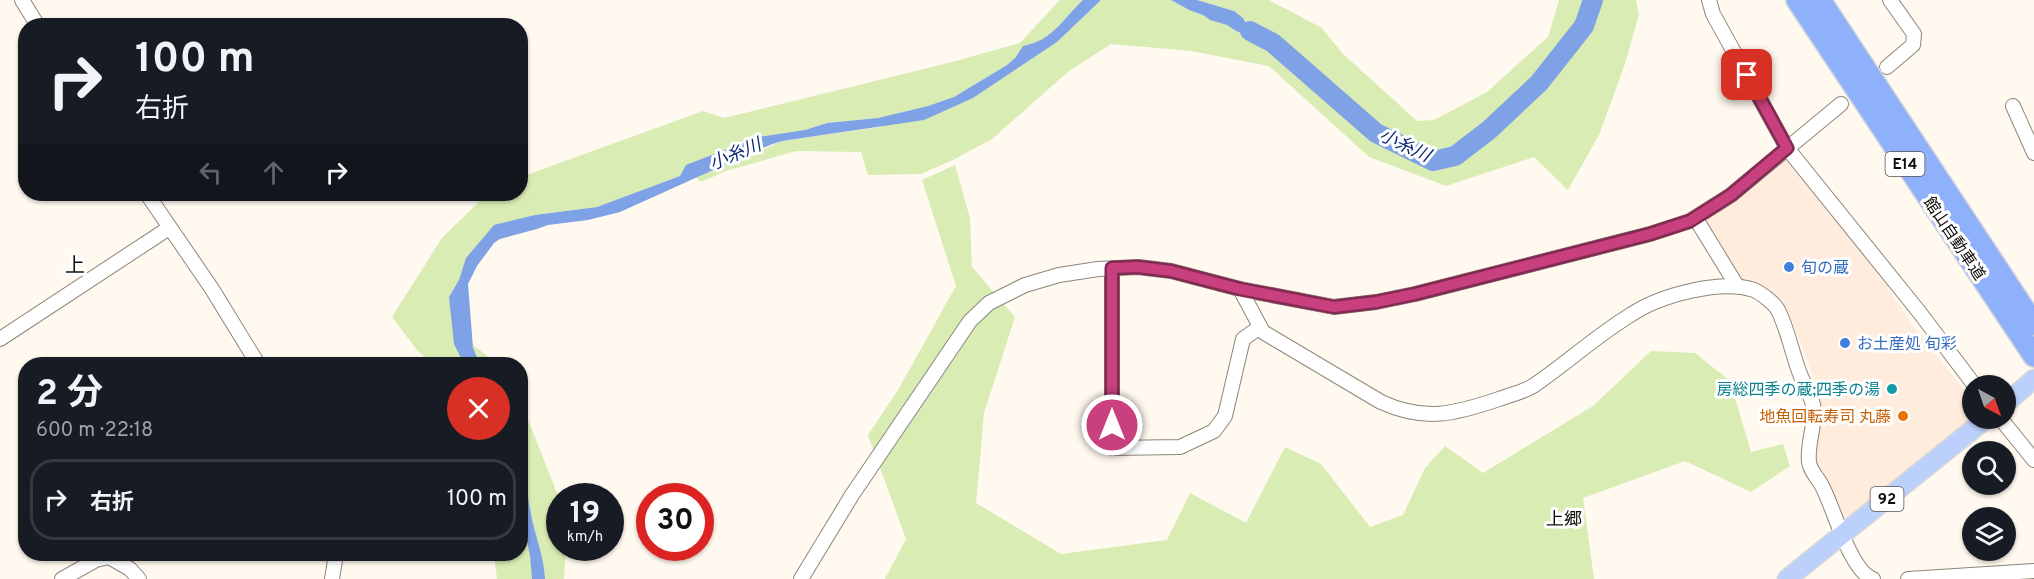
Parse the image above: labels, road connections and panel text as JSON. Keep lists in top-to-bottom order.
{
  "streets": {
    "highway": ["E14", "館山自動車道"],
    "main road": ["92"]
  },
  "districts": ["上", "上郷"],
  "water": ["小糸川"],
  "places": [
    "旬の蔵",
    "お土産処 旬彩",
    "房総四季の蔵;四季の湯",
    "地魚回転寿司 丸藤"
  ],
  "north": "bottom right",
  "page": {
    "turn": ["100 m", "右折"],
    "heading": ["2 分", "600 m · 22:18"],
    "list": [
      {
        "name": "右折",
        "value": "100 m"
      }
    ],
    "speed": "19 km/h",
    "limit": "30"
  }
}
